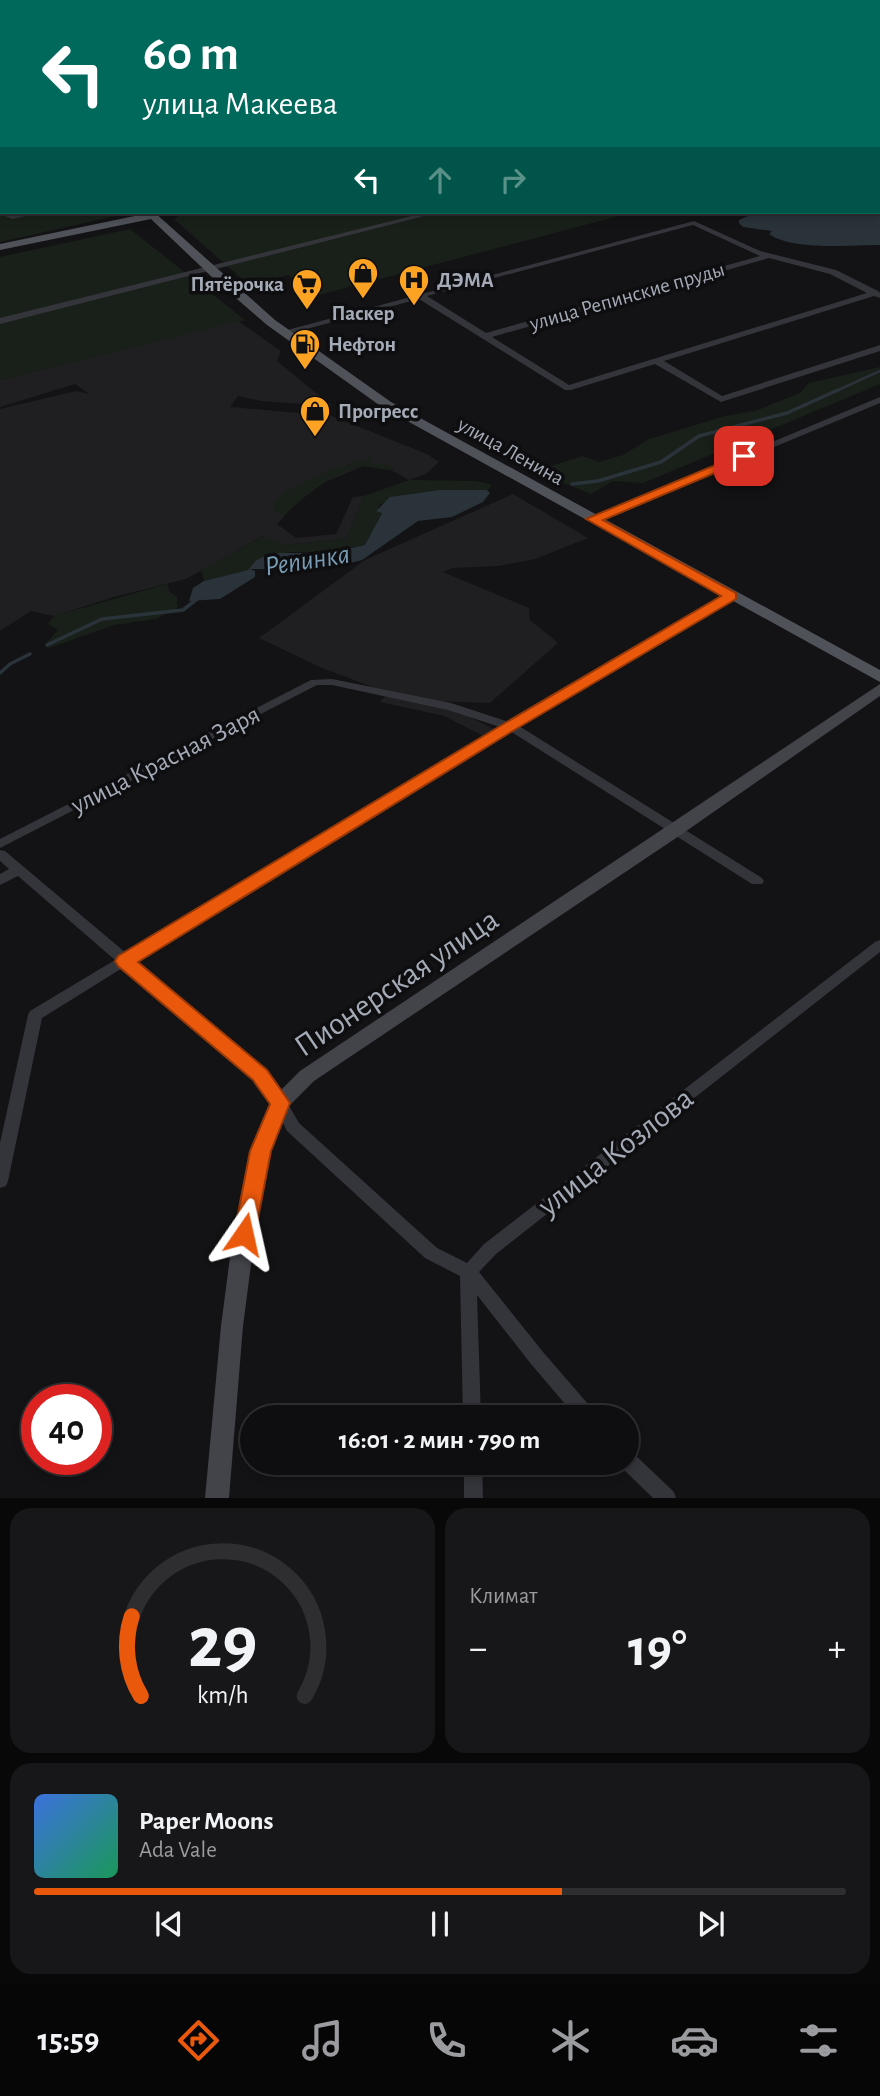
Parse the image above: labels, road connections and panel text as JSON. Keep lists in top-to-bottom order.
{
  "streets": {
    "main road": ["улица Ленина"],
    "street": [
      "улица Репинские пруды",
      "улица Красная Заря",
      "Пионерская улица",
      "улица Козлова"
    ]
  },
  "water": ["Репинка"],
  "places": {
    "shop": ["Паскер", "Прогресс"],
    "hospital": ["ДЭМА"],
    "supermarket": ["Пятёрочка"],
    "fuel station": ["Нефтон"]
  },
  "page": {
    "turn": ["60 m", "улица Макеева"],
    "limit": "40",
    "trip": "16:01 · 2 мин · 790 m",
    "tile": "Климат",
    "heat": ["−", "19°", "+"],
    "song": ["Paper Moons", "Ada Vale"],
    "tabs": "15:59",
    "gauge": ["29", "km/h"]
  }
}
